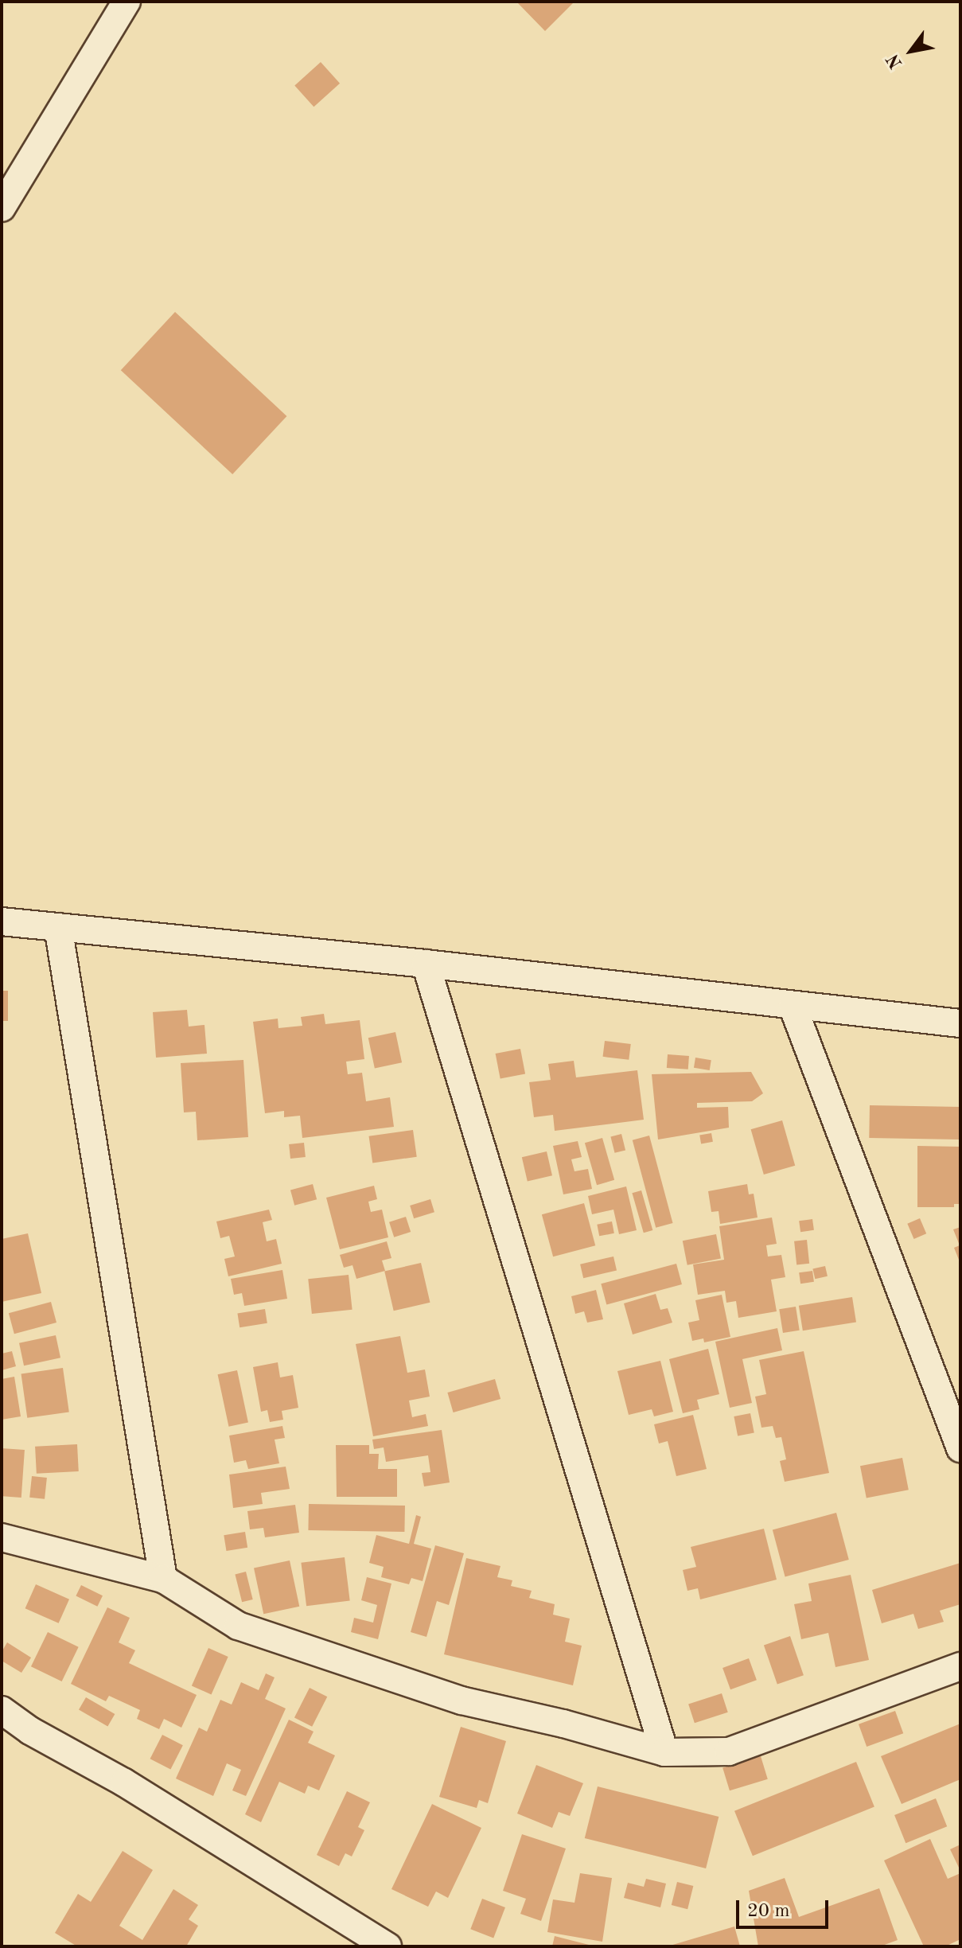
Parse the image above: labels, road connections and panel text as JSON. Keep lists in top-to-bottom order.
{
  "scale_bar": "20 m",
  "north": "bottom left"
}
